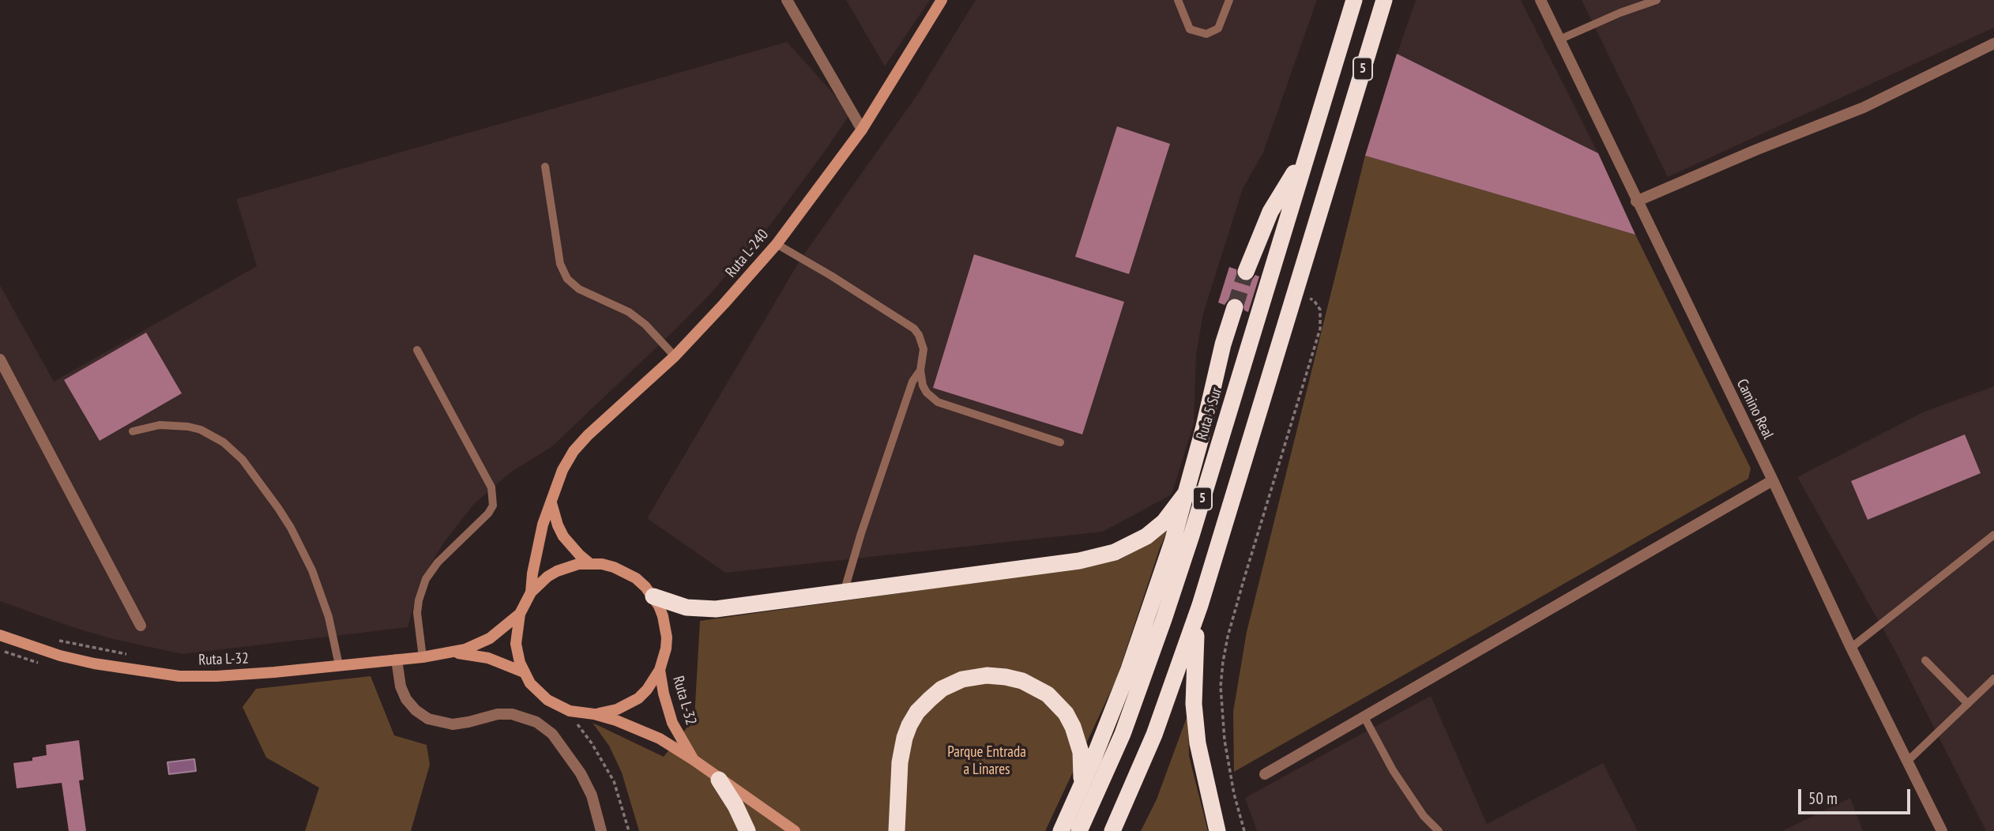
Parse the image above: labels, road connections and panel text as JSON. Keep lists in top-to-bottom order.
{
  "streets": {
    "highway": ["5", "Ruta 5 Sur"],
    "main road": ["Ruta L-240", "Ruta L-32"],
    "street": ["Camino Real"]
  },
  "crossings": [
    ["Ruta L-240", "Ruta L-32"]
  ],
  "parks": ["Parque Entrada a Linares"],
  "scale_bar": "50 m"
}
